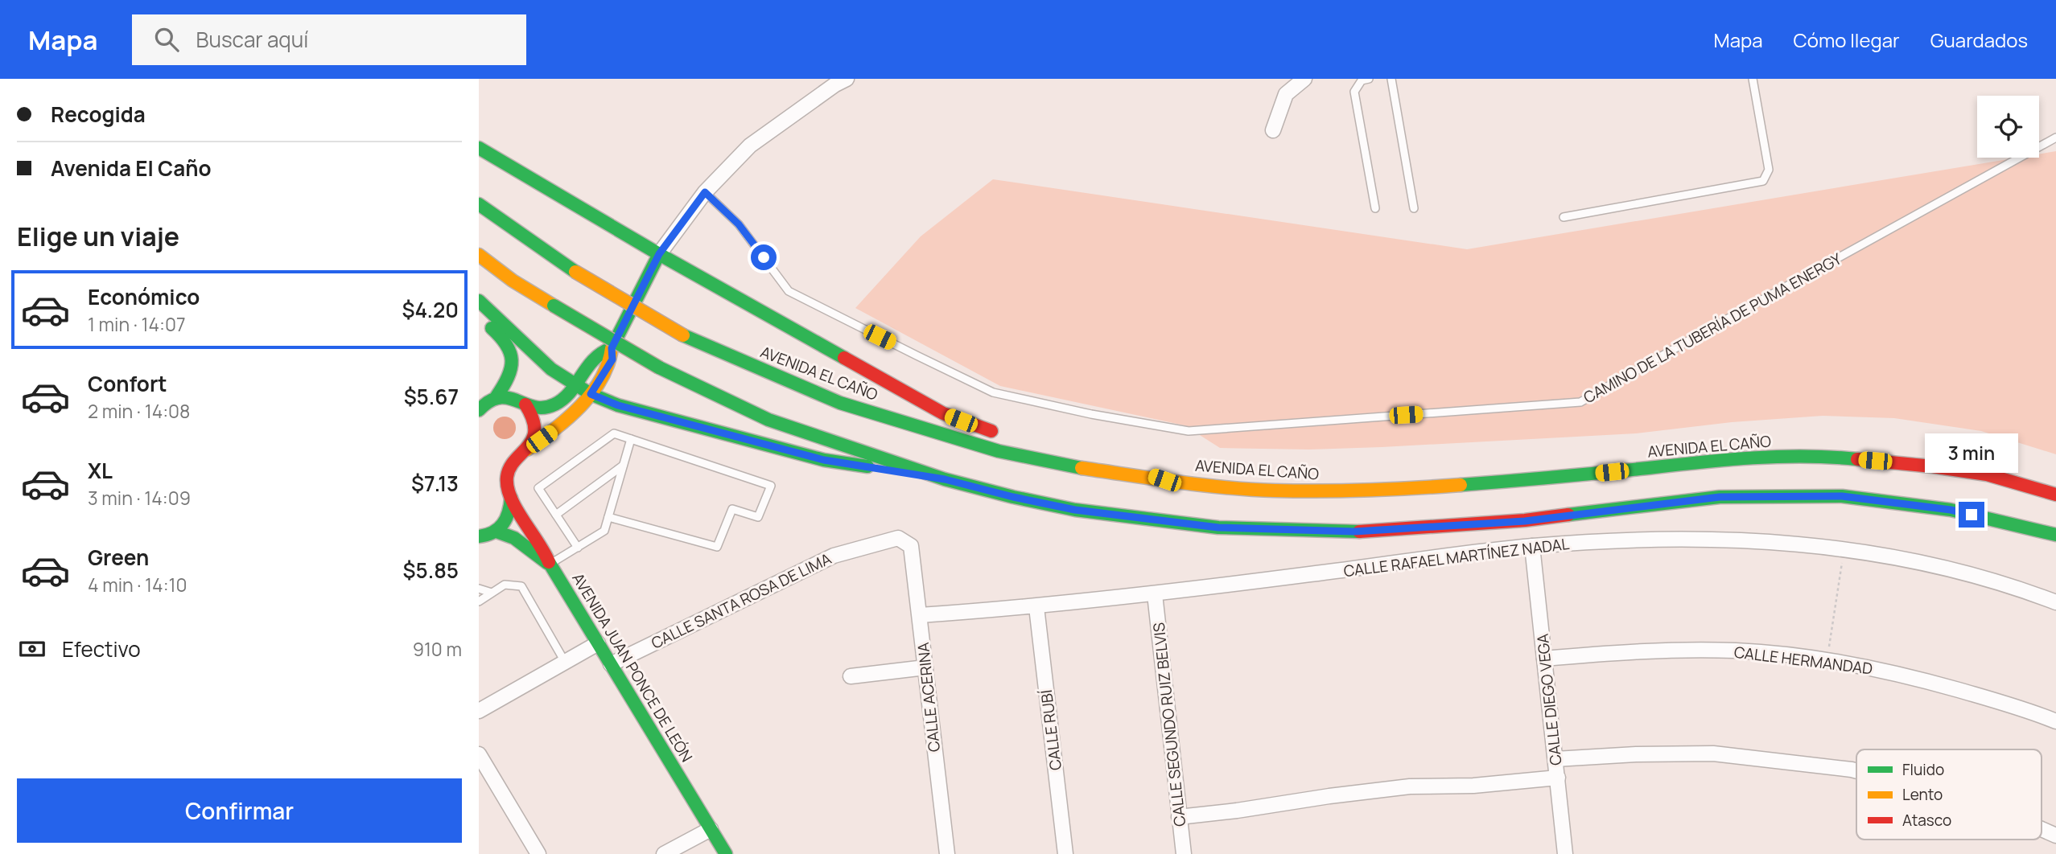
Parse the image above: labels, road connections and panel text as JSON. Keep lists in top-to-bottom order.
{
  "streets": {
    "main road": ["AVENIDA EL CAÑO", "AVENIDA JUAN PONCE DE LEÓN"],
    "street": [
      "CALLE RAFAEL MARTÍNEZ NADAL",
      "CALLE SANTA ROSA DE LIMA",
      "CALLE HERMANDAD",
      "CALLE ACERINA",
      "CALLE DIEGO VEGA",
      "CALLE SEGUNDO RUIZ BELVIS",
      "CALLE RUBÍ"
    ],
    "lane": ["CAMINO DE LA TUBERÍA DE PUMA ENERGY"]
  },
  "crossings": [
    ["CALLE RAFAEL MARTÍNEZ NADAL", "CALLE ACERINA"],
    ["CALLE RAFAEL MARTÍNEZ NADAL", "CALLE DIEGO VEGA"],
    ["CALLE RAFAEL MARTÍNEZ NADAL", "CALLE SEGUNDO RUIZ BELVIS"],
    ["CALLE RAFAEL MARTÍNEZ NADAL", "CALLE RUBÍ"],
    ["CALLE SANTA ROSA DE LIMA", "AVENIDA JUAN PONCE DE LEÓN"],
    ["CALLE SANTA ROSA DE LIMA", "CALLE ACERINA"],
    ["CALLE HERMANDAD", "CALLE DIEGO VEGA"]
  ],
  "legend": ["Fluido", "Lento", "Atasco"],
  "page": {
    "header": "Mapa",
    "search": "Buscar aquí",
    "nav": ["Mapa", "Cómo llegar", "Guardados"],
    "banner": ["Recogida", "Avenida El Caño"],
    "heading": "Elige un viaje",
    "list": [
      {
        "name": "Económico",
        "note": "1 min · 14:07",
        "value": "$4.20"
      },
      {
        "name": "Confort",
        "note": "2 min · 14:08",
        "value": "$5.67"
      },
      {
        "name": "XL",
        "note": "3 min · 14:09",
        "value": "$7.13"
      },
      {
        "name": "Green",
        "note": "4 min · 14:10",
        "value": "$5.85"
      }
    ],
    "bubble": "3 min",
    "pay": ["Efectivo", "910 m"],
    "buttons": "Confirmar"
  }
}
